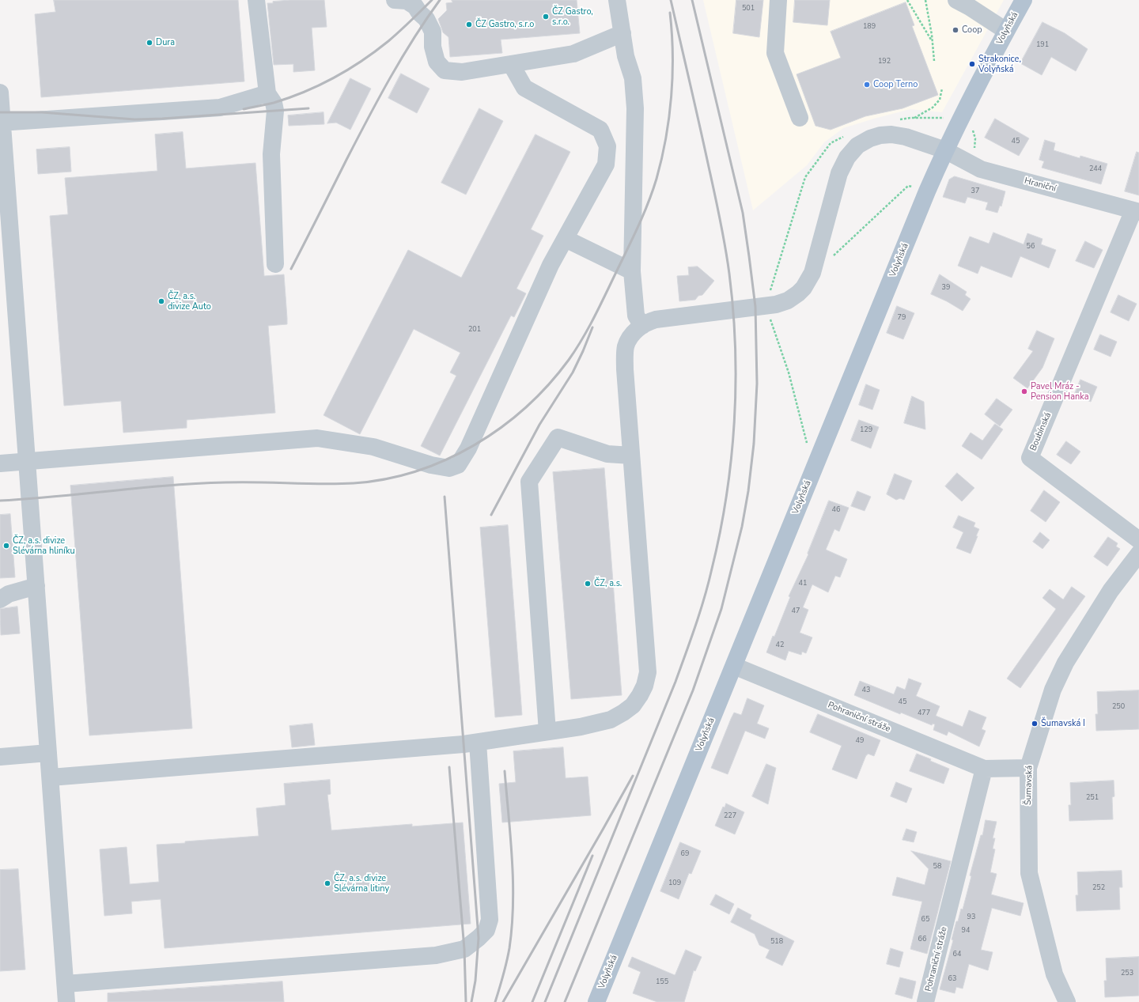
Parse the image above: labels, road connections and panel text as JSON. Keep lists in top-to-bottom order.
{
  "streets": {
    "main road": ["Volyňská"],
    "street": [
      "Hraniční",
      "Boubínská",
      "Pohraniční stráže",
      "Šumavská"
    ]
  },
  "crossings": [
    ["Volyňská", "Hraniční"],
    ["Volyňská", "Pohraniční stráže"],
    ["Hraniční", "Boubínská"],
    ["Pohraniční stráže", "Šumavská"]
  ],
  "places": [
    "ČZ Gastro, s.r.o.",
    "ČZ Gastro, s.r.o",
    "Coop",
    "Dura",
    "Strakonice, Volyňská",
    "Coop Terno",
    "ČZ, a.s. divize Auto",
    "Pavel Mráz - Pension Hanka",
    "ČZ, a.s. divize Slévárna hliníku",
    "ČZ, a.s.",
    "Šumavská I",
    "ČZ, a.s. divize Slévárna litiny"
  ],
  "house_numbers": [
    "501",
    "189",
    "191",
    "192",
    "45",
    "244",
    "37",
    "56",
    "39",
    "79",
    "201",
    "129",
    "46",
    "41",
    "47",
    "42",
    "43",
    "45",
    "250",
    "477",
    "49",
    "251",
    "227",
    "69",
    "58",
    "109",
    "252",
    "93",
    "65",
    "94",
    "66",
    "518",
    "64",
    "253",
    "63",
    "155"
  ]
}
